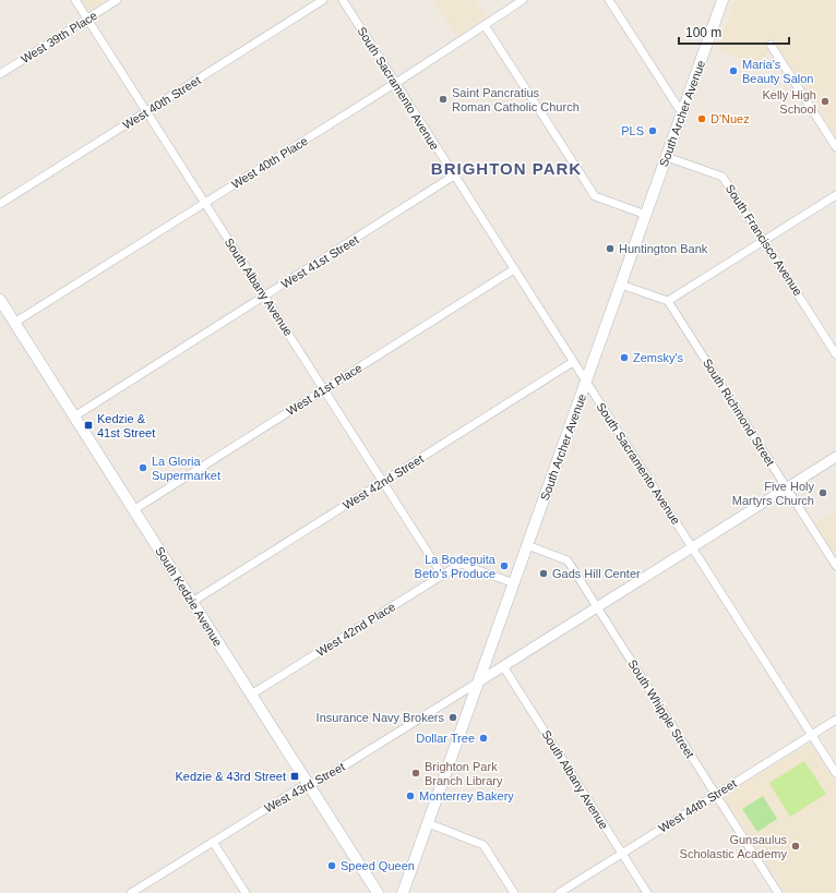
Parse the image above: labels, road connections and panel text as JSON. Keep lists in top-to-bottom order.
{
  "streets": {
    "main road": ["South Archer Avenue", "South Kedzie Avenue"],
    "street": [
      "West 39th Place",
      "South Sacramento Avenue",
      "West 40th Street",
      "West 40th Place",
      "South Francisco Avenue",
      "West 41st Street",
      "South Albany Avenue",
      "West 41st Place",
      "South Richmond Street",
      "West 42nd Street",
      "West 42nd Place",
      "South Whipple Street",
      "West 43rd Street",
      "West 44th Street"
    ]
  },
  "crossings": [
    ["West 39th Place", "South Albany Avenue"],
    ["South Sacramento Avenue", "South Archer Avenue"],
    ["South Sacramento Avenue", "West 40th Place"],
    ["South Sacramento Avenue", "West 41st Street"],
    ["South Sacramento Avenue", "West 41st Place"],
    ["South Sacramento Avenue", "West 42nd Street"],
    ["South Sacramento Avenue", "West 44th Street"],
    ["West 40th Street", "South Albany Avenue"],
    ["South Archer Avenue", "South Francisco Avenue"],
    ["South Archer Avenue", "West 42nd Place"],
    ["South Archer Avenue", "South Whipple Street"],
    ["South Archer Avenue", "West 43rd Street"],
    ["West 40th Place", "South Albany Avenue"],
    ["West 40th Place", "South Kedzie Avenue"],
    ["West 41st Street", "South Albany Avenue"],
    ["West 41st Street", "South Kedzie Avenue"],
    ["South Albany Avenue", "West 41st Place"],
    ["South Albany Avenue", "West 42nd Street"],
    ["South Albany Avenue", "West 42nd Place"],
    ["South Albany Avenue", "West 44th Street"],
    ["West 41st Place", "South Kedzie Avenue"],
    ["West 42nd Street", "South Kedzie Avenue"],
    ["South Kedzie Avenue", "West 42nd Place"],
    ["South Kedzie Avenue", "West 43rd Street"],
    ["South Whipple Street", "West 44th Street"]
  ],
  "districts": ["BRIGHTON PARK"],
  "places": {
    "other": [
      "Maria’s Beauty Salon",
      "Saint Pancratius Roman Catholic Church",
      "Kelly High School",
      "D'Nuez",
      "PLS",
      "Huntington Bank",
      "Zemsky's",
      "La Gloria Supermarket",
      "Five Holy Martyrs Church",
      "La Bodeguita Beto’s Produce",
      "Gads Hill Center",
      "Insurance Navy Brokers",
      "Dollar Tree",
      "Brighton Park Branch Library",
      "Monterrey Bakery",
      "Gunsaulus Scholastic Academy",
      "Speed Queen"
    ],
    "transit": ["Kedzie & 41st Street", "Kedzie & 43rd Street"]
  },
  "scale_bar": "100 m"
}
